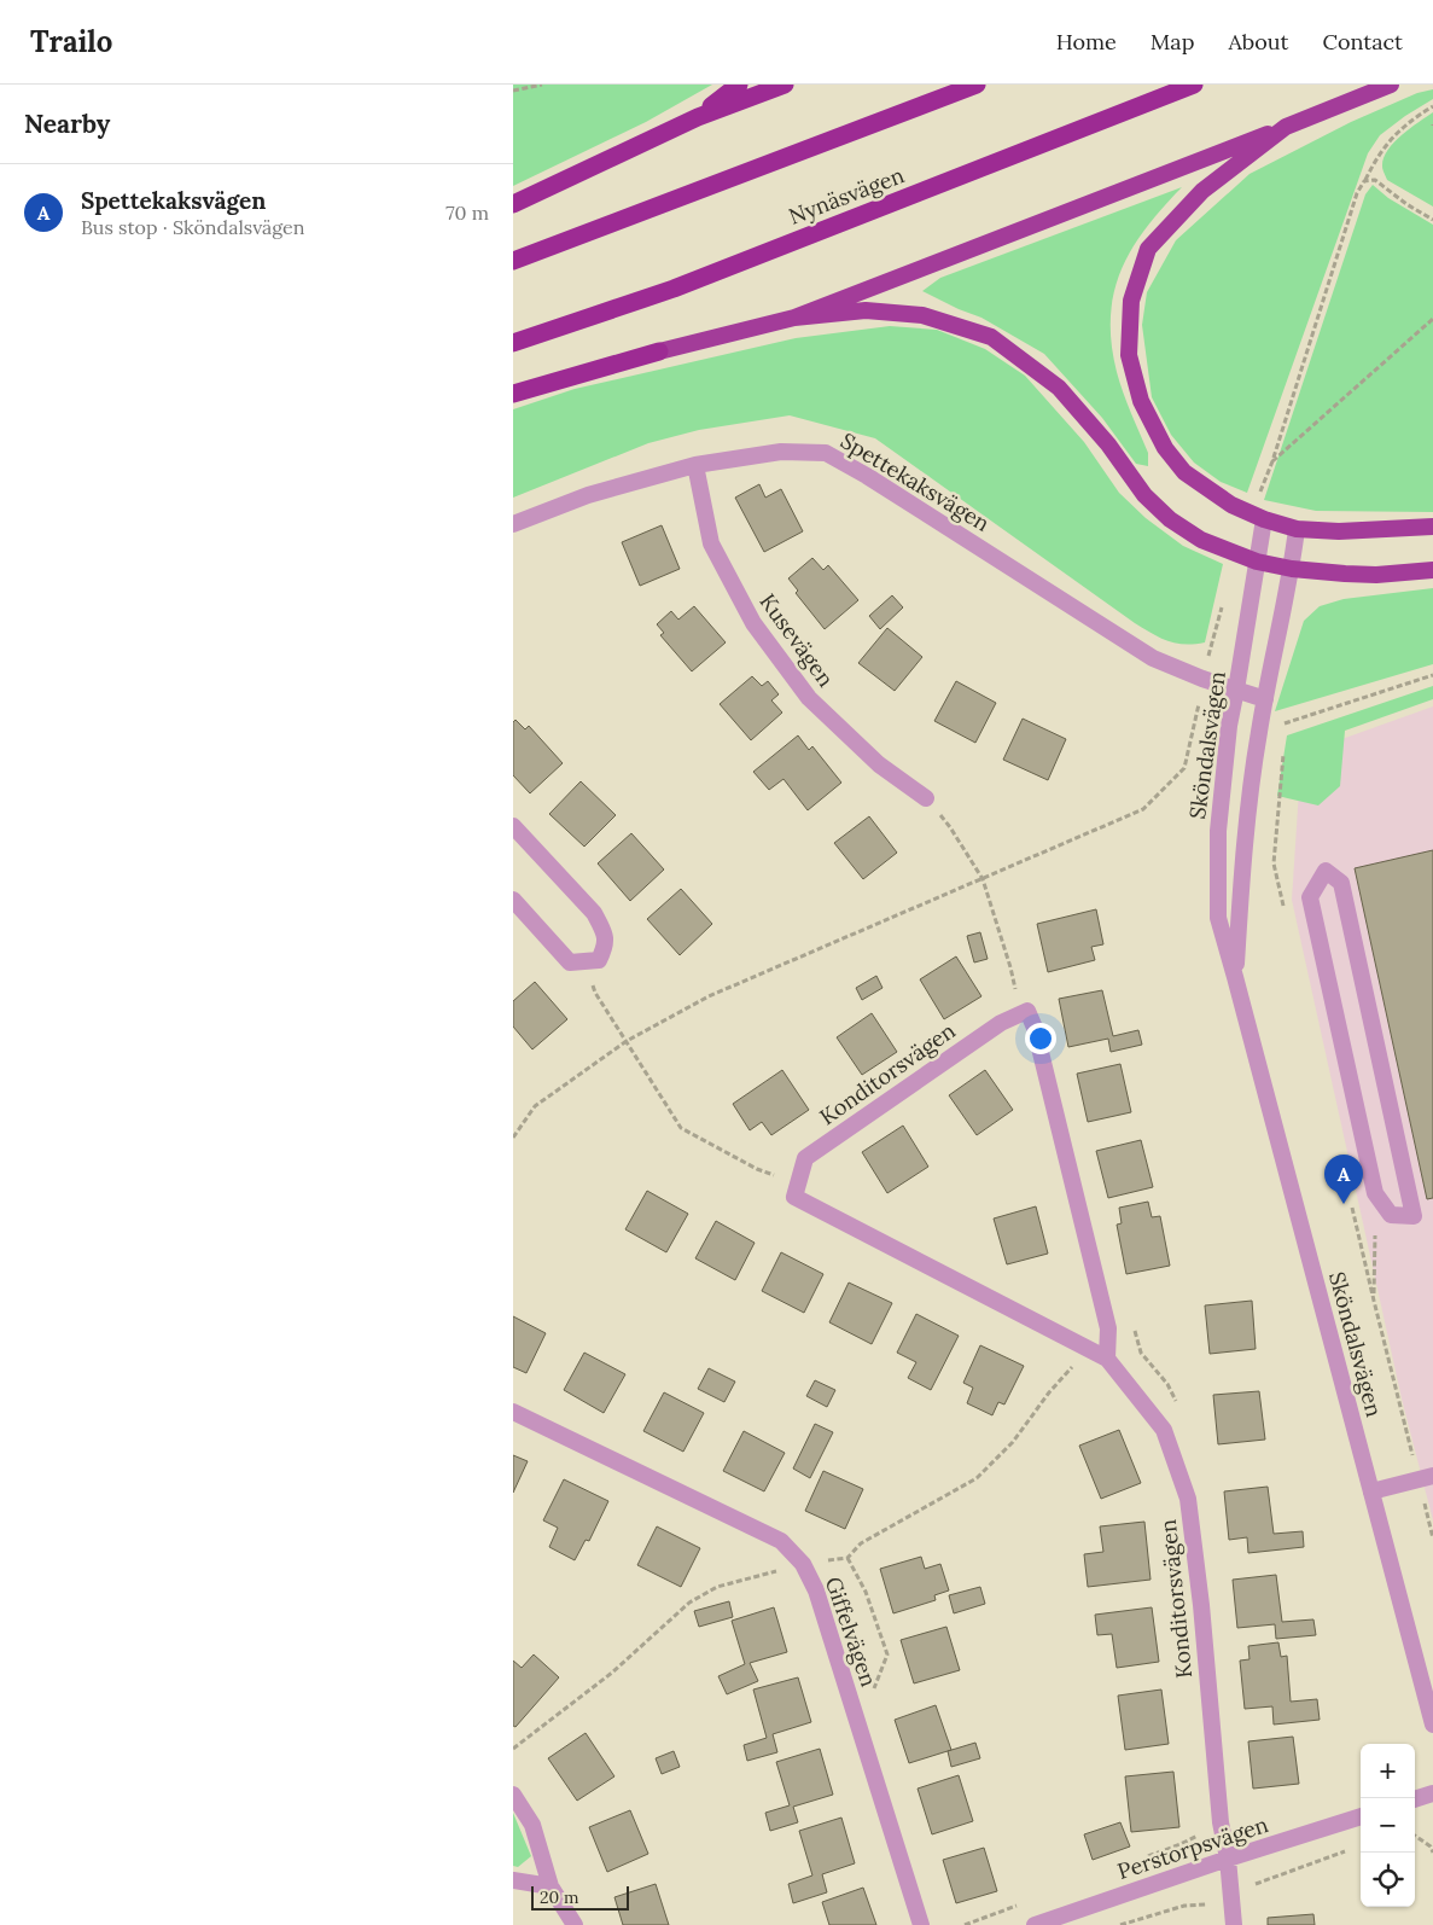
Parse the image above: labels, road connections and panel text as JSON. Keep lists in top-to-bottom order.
{
  "streets": {
    "highway": ["Nynäsvägen"],
    "street": [
      "Spettekaksvägen",
      "Kusevägen",
      "Sköndalsvägen",
      "Konditorsvägen",
      "Giffelvägen",
      "Perstorpsvägen"
    ]
  },
  "crossings": [
    ["Spettekaksvägen", "Kusevägen"],
    ["Spettekaksvägen", "Sköndalsvägen"],
    ["Konditorsvägen", "Perstorpsvägen"]
  ],
  "scale_bar": "20 m",
  "page": {
    "header": "Trailo",
    "nav": [
      "Home",
      "Map",
      "About",
      "Contact"
    ],
    "heading": "Nearby",
    "list": [
      {
        "mark": "A",
        "name": "Spettekaksvägen",
        "note": "Bus stop · Sköndalsvägen",
        "value": "70 m"
      }
    ],
    "pins": "A",
    "map_buttons": ["+", "−"],
    "scale": "20 m"
  }
}
